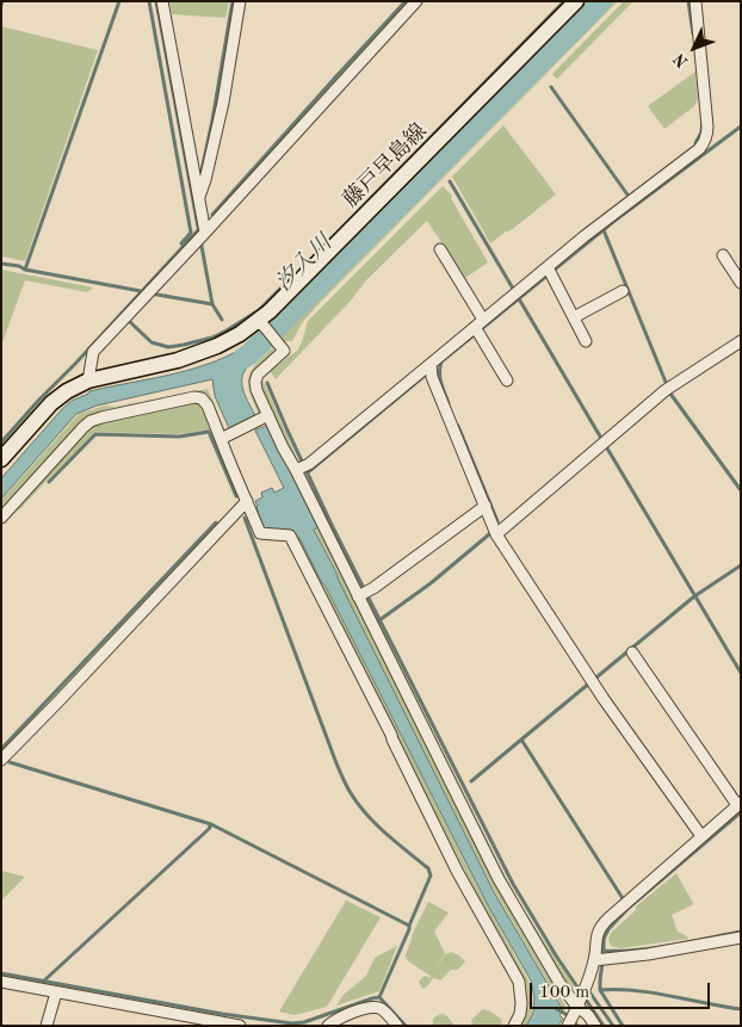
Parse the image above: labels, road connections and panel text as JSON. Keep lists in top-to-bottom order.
{
  "streets": {
    "main road": ["藤戸早島線"]
  },
  "water": ["汐入川"],
  "scale_bar": "100 m",
  "north": "bottom left"
}
